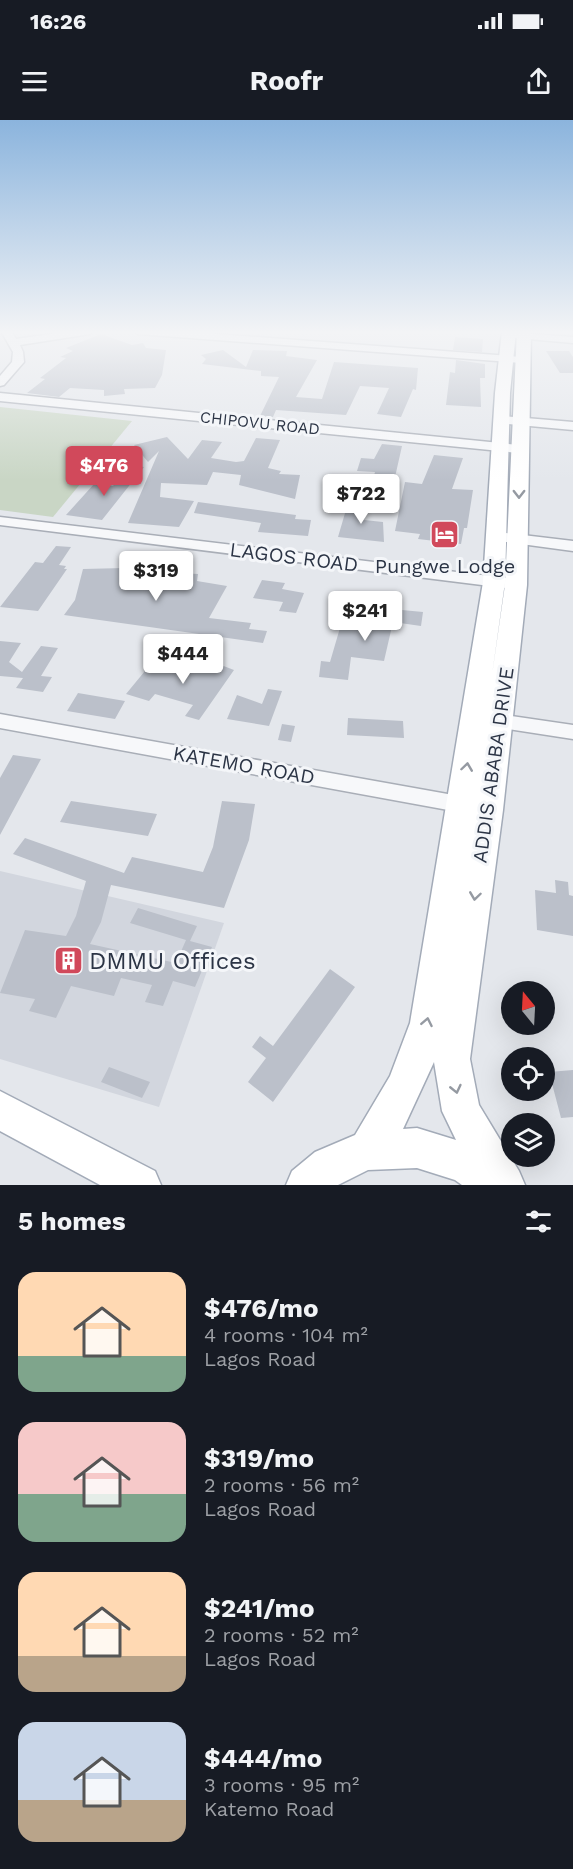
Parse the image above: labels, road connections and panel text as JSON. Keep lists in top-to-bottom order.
{
  "streets": {
    "main road": ["ADDIS ABABA DRIVE"],
    "street": ["CHIPOVU ROAD", "LAGOS ROAD", "KATEMO ROAD"]
  },
  "crossings": [
    ["CHIPOVU ROAD", "ADDIS ABABA DRIVE"],
    ["LAGOS ROAD", "ADDIS ABABA DRIVE"],
    ["KATEMO ROAD", "ADDIS ABABA DRIVE"]
  ],
  "places": {
    "hotel": ["Pungwe Lodge"],
    "building": ["DMMU Offices"]
  },
  "north": "top",
  "page": {
    "status": "16:26",
    "header": "Roofr",
    "price": [
      "$476",
      "$722",
      "$319",
      "$241",
      "$444"
    ],
    "heading": "5 homes",
    "list": [
      {
        "name": "$476/mo",
        "note": "4 rooms · 104 m² · Lagos Road"
      },
      {
        "name": "$319/mo",
        "note": "2 rooms · 56 m² · Lagos Road"
      },
      {
        "name": "$241/mo",
        "note": "2 rooms · 52 m² · Lagos Road"
      },
      {
        "name": "$444/mo",
        "note": "3 rooms · 95 m² · Katemo Road"
      }
    ]
  }
}
